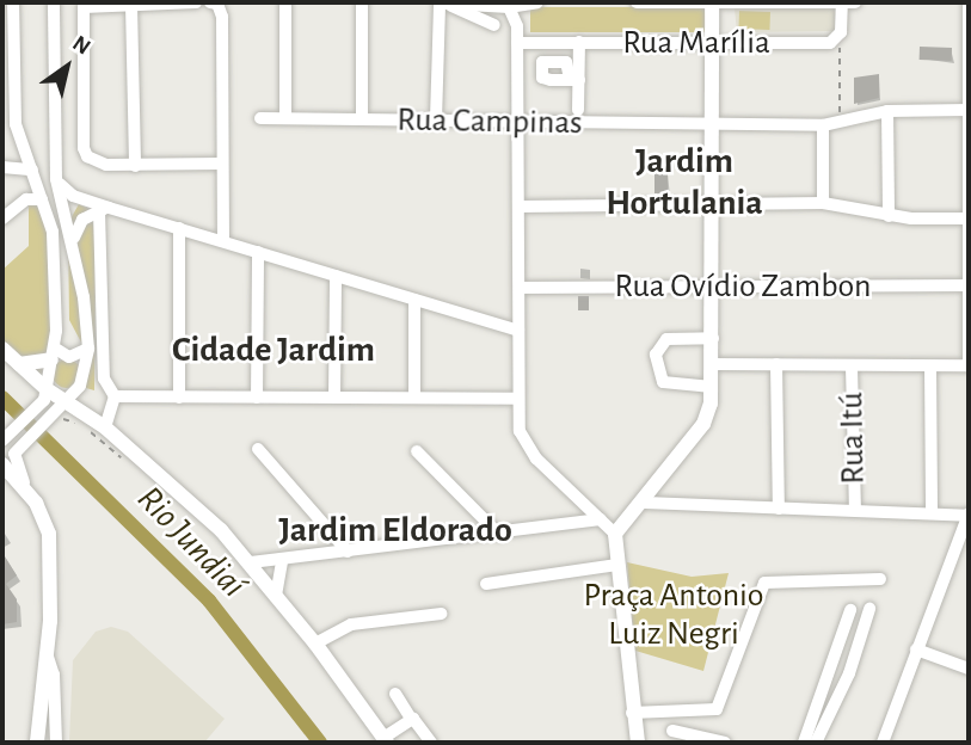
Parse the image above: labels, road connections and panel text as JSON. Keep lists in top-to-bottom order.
{
  "streets": {
    "street": [
      "Rua Marília",
      "Rua Campinas",
      "Rua Ovídio Zambon",
      "Rua Itú"
    ]
  },
  "districts": ["Jardim Hortulania", "Cidade Jardim", "Jardim Eldorado"],
  "water": ["Rio Jundiaí"],
  "parks": ["Praça Antonio Luiz Negri"],
  "north": "top right"
}
